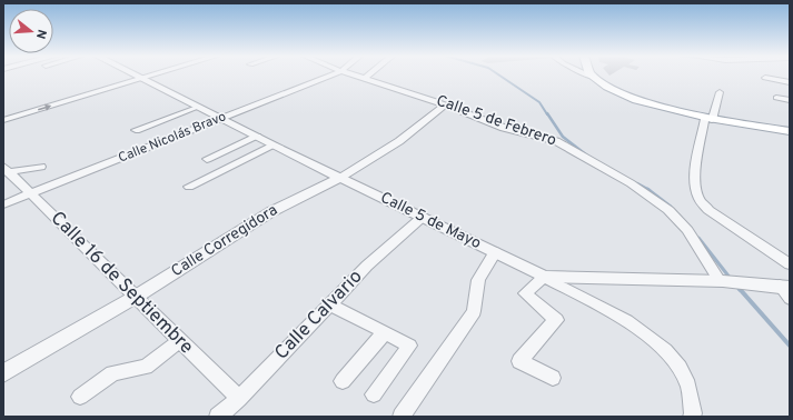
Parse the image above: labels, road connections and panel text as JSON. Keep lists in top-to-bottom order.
{
  "streets": {
    "street": [
      "Calle 5 de Febrero",
      "Calle Nicolás Bravo",
      "Calle 5 de Mayo",
      "Calle Corregidora",
      "Calle 16 de Septiembre",
      "Calle Calvario"
    ]
  },
  "crossings": [
    ["Calle 5 de Febrero", "Calle 5 de Mayo"],
    ["Calle 5 de Febrero", "Calle Corregidora"],
    ["Calle Nicolás Bravo", "Calle 5 de Mayo"],
    ["Calle Nicolás Bravo", "Calle 16 de Septiembre"],
    ["Calle 5 de Mayo", "Calle Corregidora"],
    ["Calle 5 de Mayo", "Calle Calvario"],
    ["Calle Corregidora", "Calle 16 de Septiembre"],
    ["Calle 16 de Septiembre", "Calle Calvario"]
  ],
  "north": "right"
}
